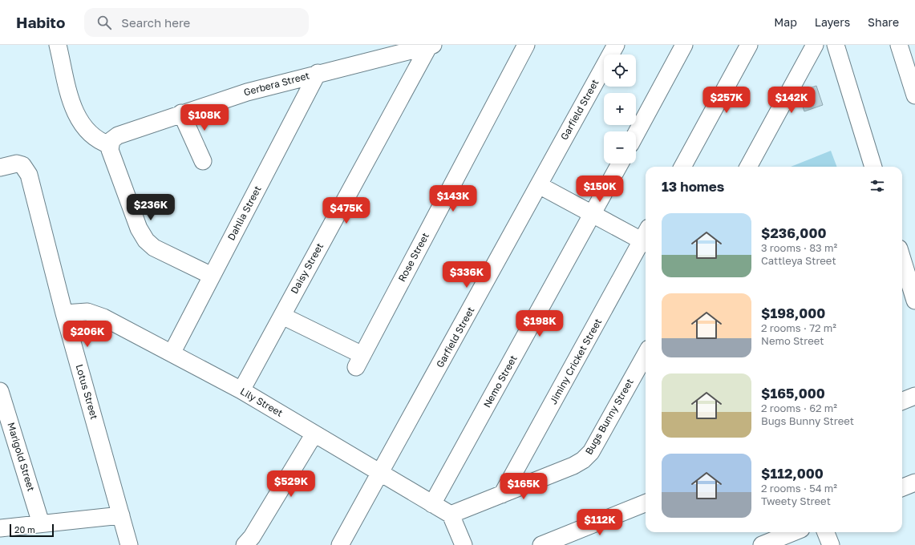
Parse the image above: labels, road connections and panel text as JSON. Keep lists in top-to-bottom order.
{
  "streets": {
    "street": [
      "Gerbera Street",
      "Garfield Street",
      "Dahlia Street",
      "Rose Street",
      "Daisy Street",
      "Jiminy Cricket Street",
      "Nemo Street",
      "Lotus Street",
      "Lily Street",
      "Bugs Bunny Street",
      "Marigold Street"
    ]
  },
  "crossings": [
    ["Gerbera Street", "Dahlia Street"],
    ["Gerbera Street", "Daisy Street"],
    ["Garfield Street", "Lily Street"],
    ["Dahlia Street", "Lily Street"],
    ["Rose Street", "Daisy Street"],
    ["Daisy Street", "Lily Street"],
    ["Jiminy Cricket Street", "Bugs Bunny Street"],
    ["Nemo Street", "Lily Street"],
    ["Lotus Street", "Lily Street"],
    ["Lily Street", "Bugs Bunny Street"]
  ],
  "scale_bar": "20 m",
  "page": {
    "header": "Habito",
    "search": "Search here",
    "nav": ["Map", "Layers", "Share"],
    "map_buttons": ["+", "−"],
    "price": [
      "$257K",
      "$142K",
      "$108K",
      "$150K",
      "$143K",
      "$236K",
      "$475K",
      "$336K",
      "$198K",
      "$206K",
      "$529K",
      "$165K",
      "$112K"
    ],
    "heading": "13 homes",
    "list": [
      {
        "name": "$236,000",
        "note": "3 rooms · 83 m² · Cattleya Street"
      },
      {
        "name": "$198,000",
        "note": "2 rooms · 72 m² · Nemo Street"
      },
      {
        "name": "$165,000",
        "note": "2 rooms · 62 m² · Bugs Bunny Street"
      },
      {
        "name": "$112,000",
        "note": "2 rooms · 54 m² · Tweety Street"
      }
    ],
    "scale": "20 m"
  }
}
